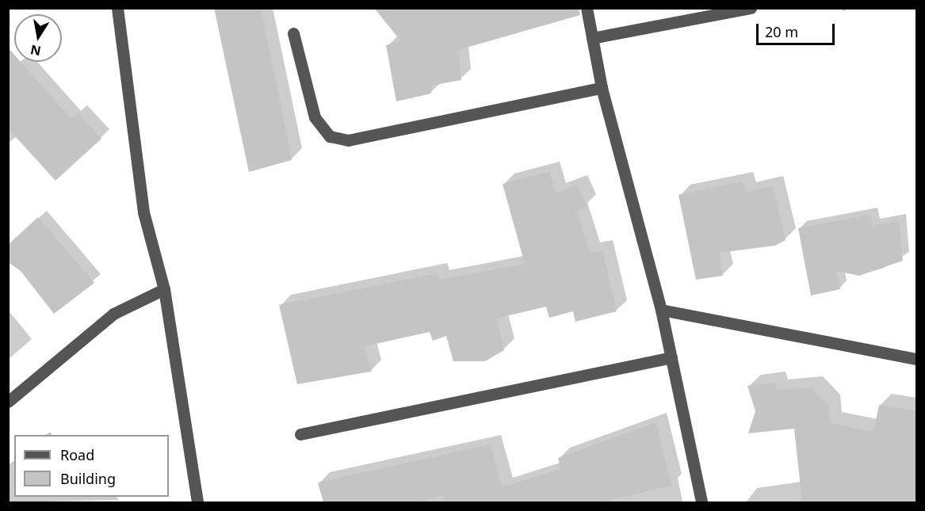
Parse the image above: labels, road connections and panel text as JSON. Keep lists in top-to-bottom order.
{
  "legend": ["Road", "Building"],
  "scale_bar": "20 m",
  "north": "bottom"
}
